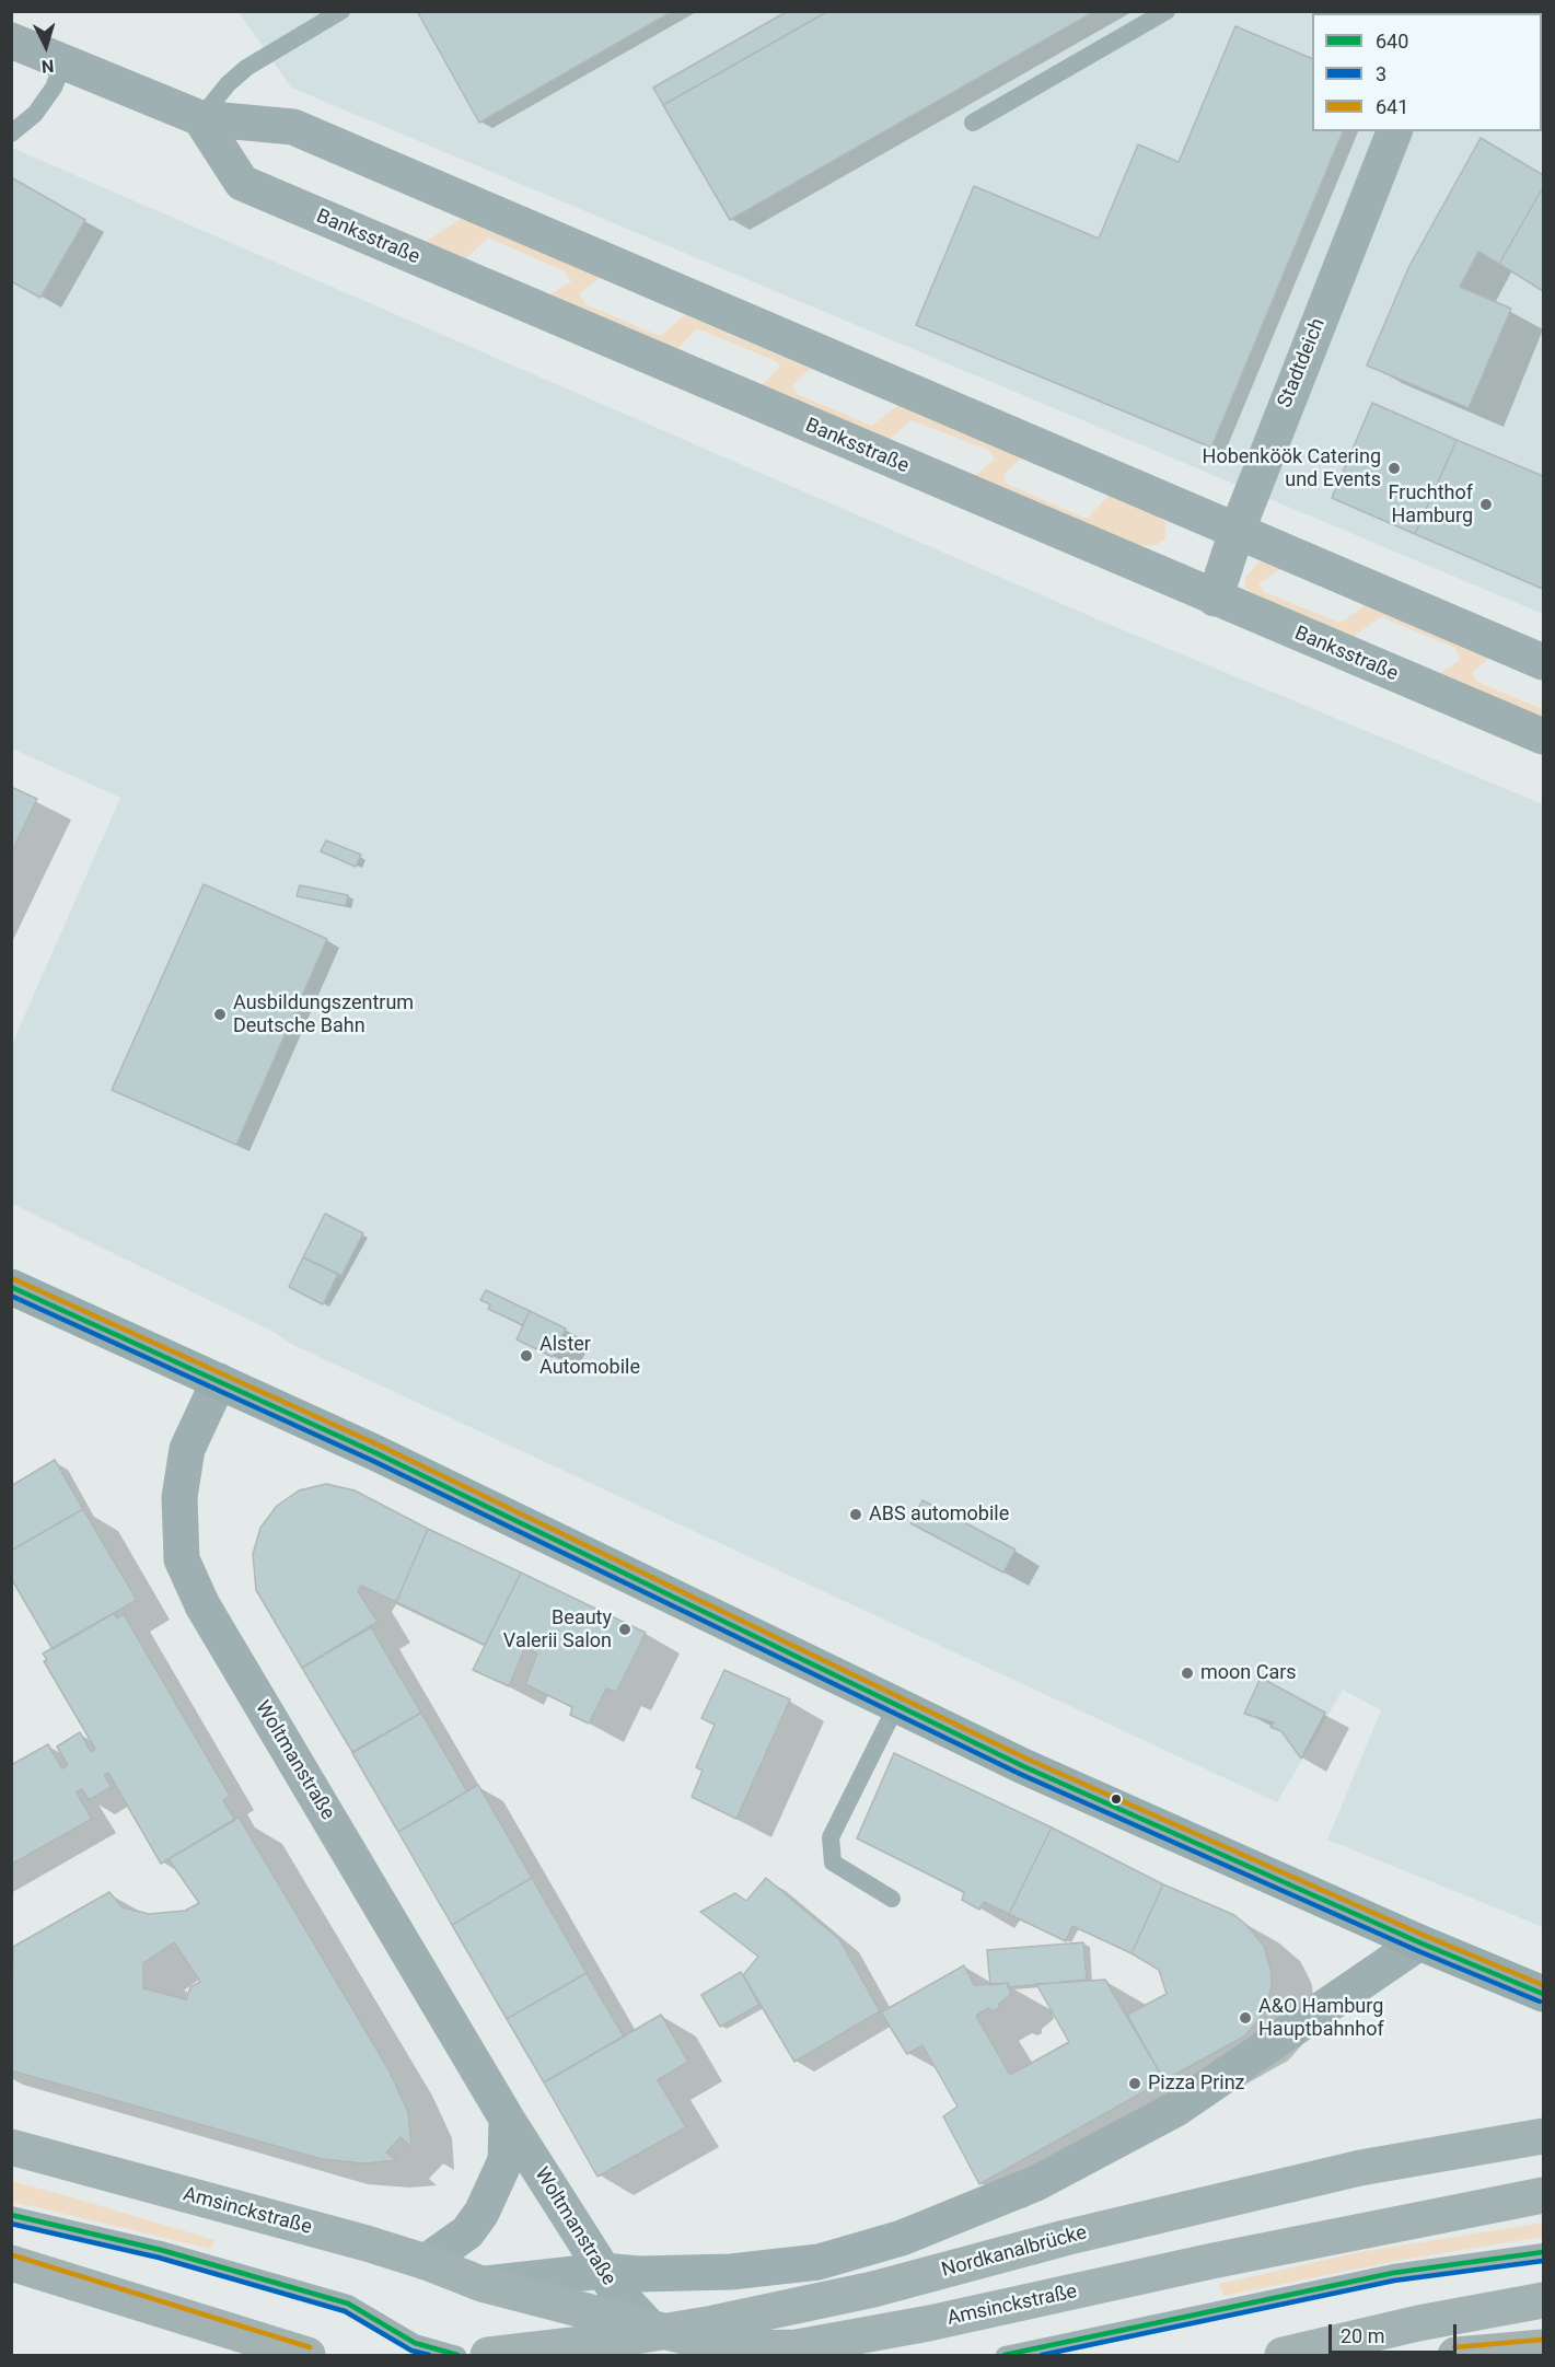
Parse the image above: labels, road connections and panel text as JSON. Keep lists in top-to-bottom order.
{
  "streets": {
    "main road": ["Amsinckstraße", "Nordkanalbrücke"],
    "street": ["Banksstraße", "Stadtdeich", "Woltmanstraße"]
  },
  "crossings": [
    ["Banksstraße", "Stadtdeich"],
    ["Woltmanstraße", "Amsinckstraße"]
  ],
  "places": [
    "Hobenköök Catering und Events",
    "Fruchthof Hamburg",
    "Ausbildungszentrum Deutsche Bahn",
    "Alster Automobile",
    "ABS automobile",
    "Beauty Valerii Salon",
    "moon Cars",
    "A&O Hamburg Hauptbahnhof",
    "Pizza Prinz"
  ],
  "lines": ["transit line 641", "transit line 640", "transit line 3"],
  "legend": ["640", "3", "641"],
  "scale_bar": "20 m",
  "north": "bottom"
}
